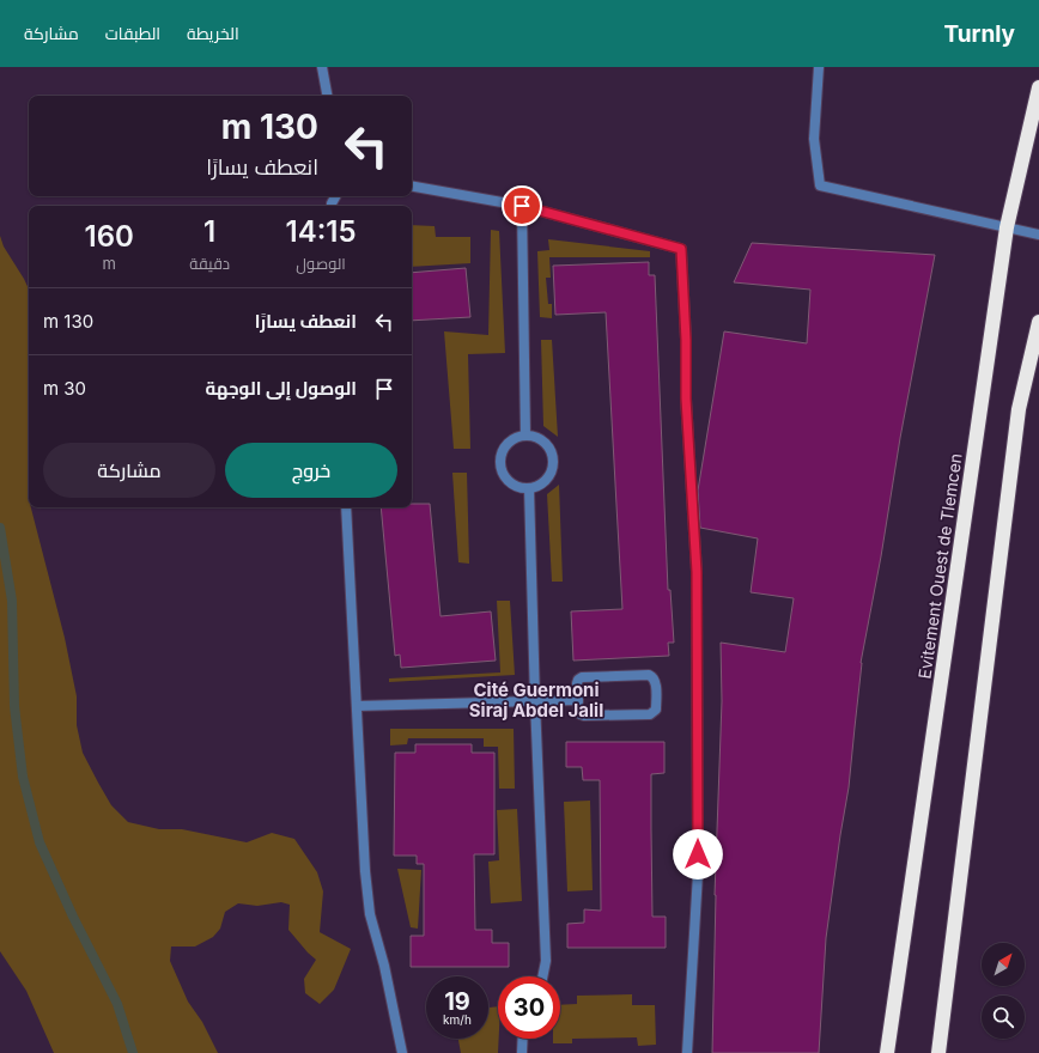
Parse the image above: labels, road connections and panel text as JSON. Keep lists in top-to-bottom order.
{
  "streets": {
    "highway": ["Evitement Ouest de Tlemcen"]
  },
  "districts": ["Cité Guermoni Siraj Abdel Jalil"],
  "north": "top right",
  "page": {
    "header": "Turnly",
    "nav": ["الخريطة", "الطبقات", "مشاركة"],
    "turn": ["130 m", "انعطف يسارًا"],
    "eta": [
      "14:15",
      "الوصول",
      "1",
      "دقيقة",
      "160",
      "m"
    ],
    "list": [
      {
        "name": "انعطف يسارًا",
        "value": "130 m"
      },
      {
        "name": "الوصول إلى الوجهة",
        "value": "30 m"
      }
    ],
    "buttons": ["خروج", "مشاركة"],
    "speed": "19 km/h",
    "limit": "30"
  }
}
